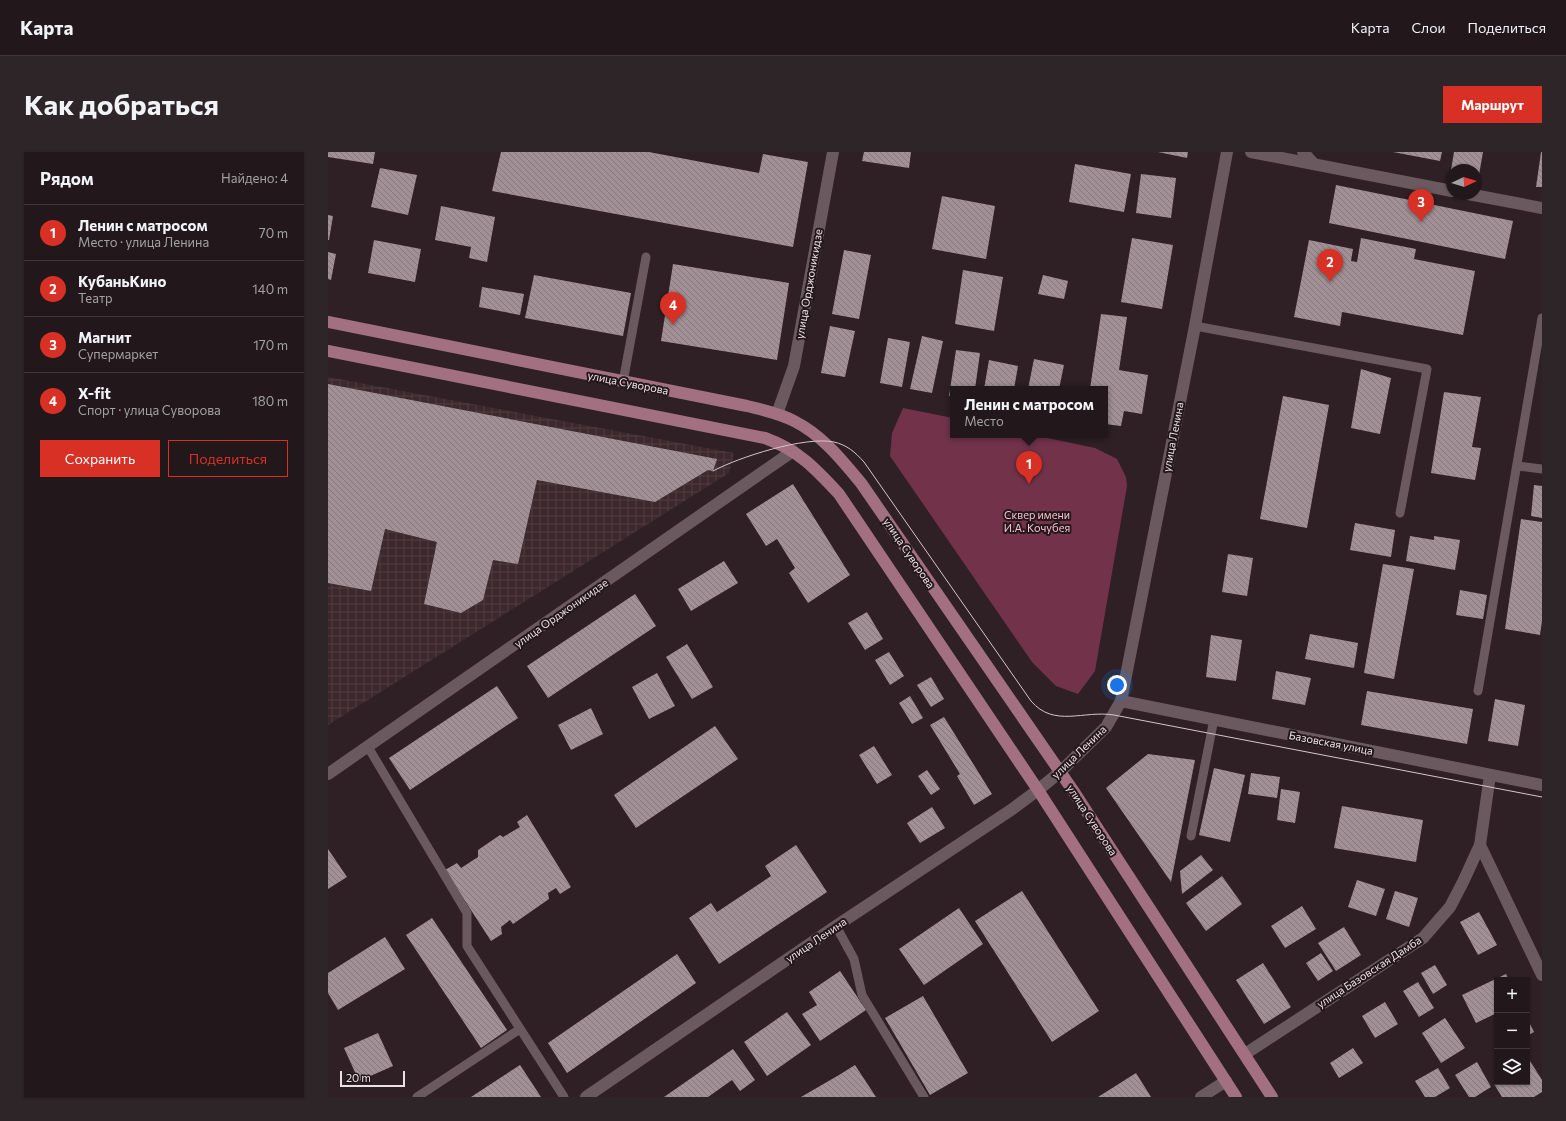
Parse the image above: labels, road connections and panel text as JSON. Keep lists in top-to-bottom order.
{
  "streets": {
    "main road": ["улица Суворова"],
    "street": [
      "улица Орджоникидзе",
      "улица Ленина",
      "Базовская улица",
      "улица Базовская Дамба"
    ]
  },
  "crossings": [
    ["улица Орджоникидзе", "улица Суворова"],
    ["улица Суворова", "улица Ленина"],
    ["улица Суворова", "улица Базовская Дамба"],
    ["улица Ленина", "Базовская улица"],
    ["Базовская улица", "улица Базовская Дамба"]
  ],
  "parks": ["Сквер имени И.А. Кочубея"],
  "scale_bar": "20 m",
  "north": "right",
  "page": {
    "header": "Карта",
    "nav": ["Карта", "Слои", "Поделиться"],
    "buttons": [
      "Маршрут",
      ["Сохранить", "Поделиться"]
    ],
    "title": "Как добраться",
    "heading": ["Рядом", "Найдено: 4"],
    "pins": [
      "3",
      "2",
      "4",
      "1"
    ],
    "list": [
      {
        "mark": "1",
        "name": "Ленин с матросом",
        "note": "Место · улица Ленина",
        "value": "70 m"
      },
      {
        "mark": "2",
        "name": "КубаньКино",
        "note": "Театр",
        "value": "140 m"
      },
      {
        "mark": "3",
        "name": "Магнит",
        "note": "Супермаркет",
        "value": "170 m"
      },
      {
        "mark": "4",
        "name": "X-fit",
        "note": "Спорт · улица Суворова",
        "value": "180 m"
      }
    ],
    "popup": ["Ленин с матросом", "Место"],
    "map_buttons": ["+", "−"],
    "scale": "20 m"
  }
}
